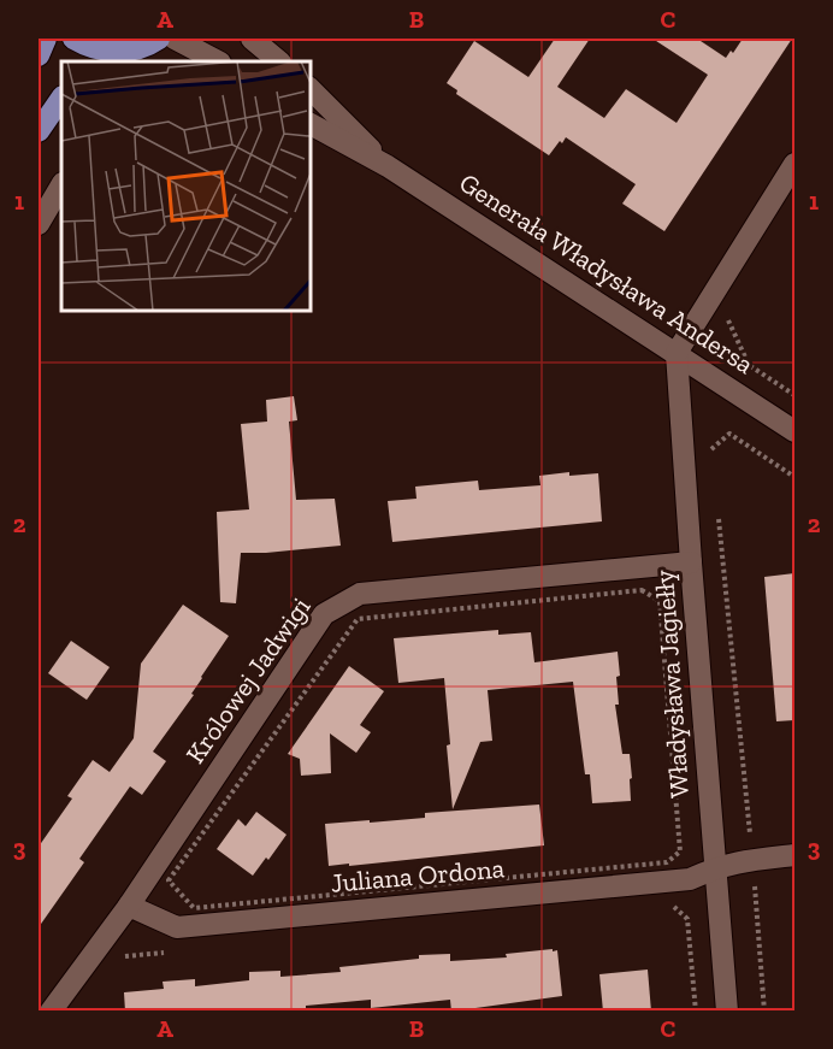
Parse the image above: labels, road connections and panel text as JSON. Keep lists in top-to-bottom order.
{
  "streets": {
    "street": [
      "Generała Władysława Andersa",
      "Królowej Jadwigi",
      "Władysława Jagiełły",
      "Juliana Ordona"
    ]
  },
  "crossings": [
    ["Generała Władysława Andersa", "Władysława Jagiełły"],
    ["Królowej Jadwigi", "Władysława Jagiełły"],
    ["Królowej Jadwigi", "Juliana Ordona"],
    ["Władysława Jagiełły", "Juliana Ordona"]
  ],
  "grid": {
    "columns": ["A", "B", "C"],
    "rows": ["1", "2", "3"]
  }
}
